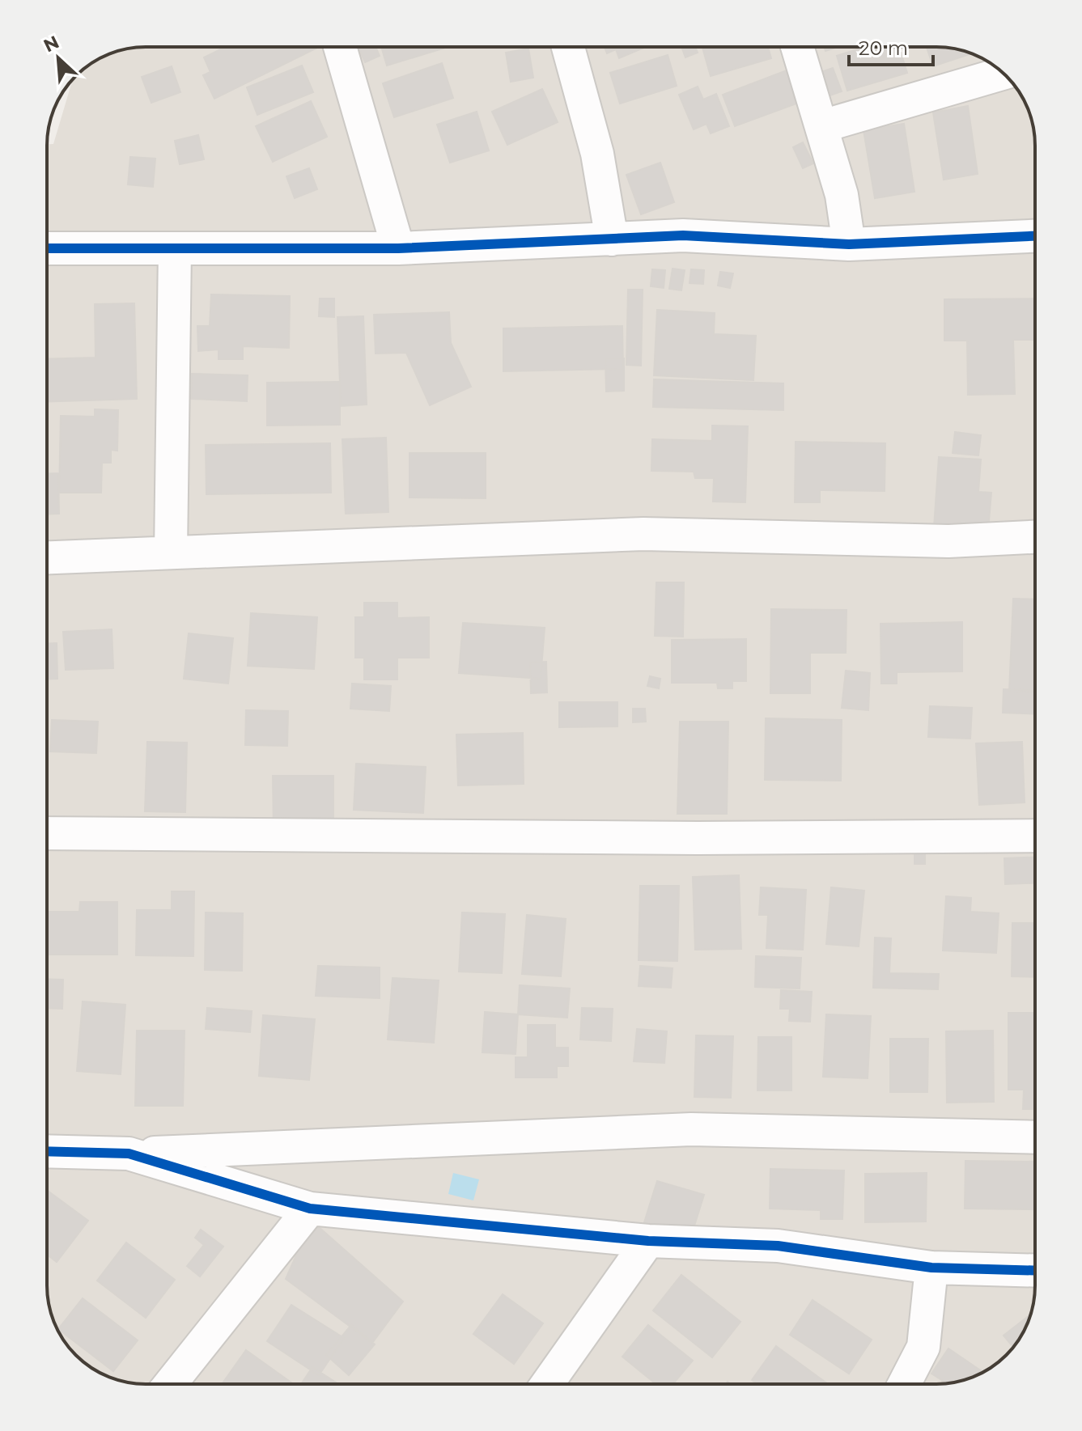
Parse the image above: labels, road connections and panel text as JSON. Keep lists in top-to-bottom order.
{
  "scale_bar": "20 m",
  "north": "top left"
}
